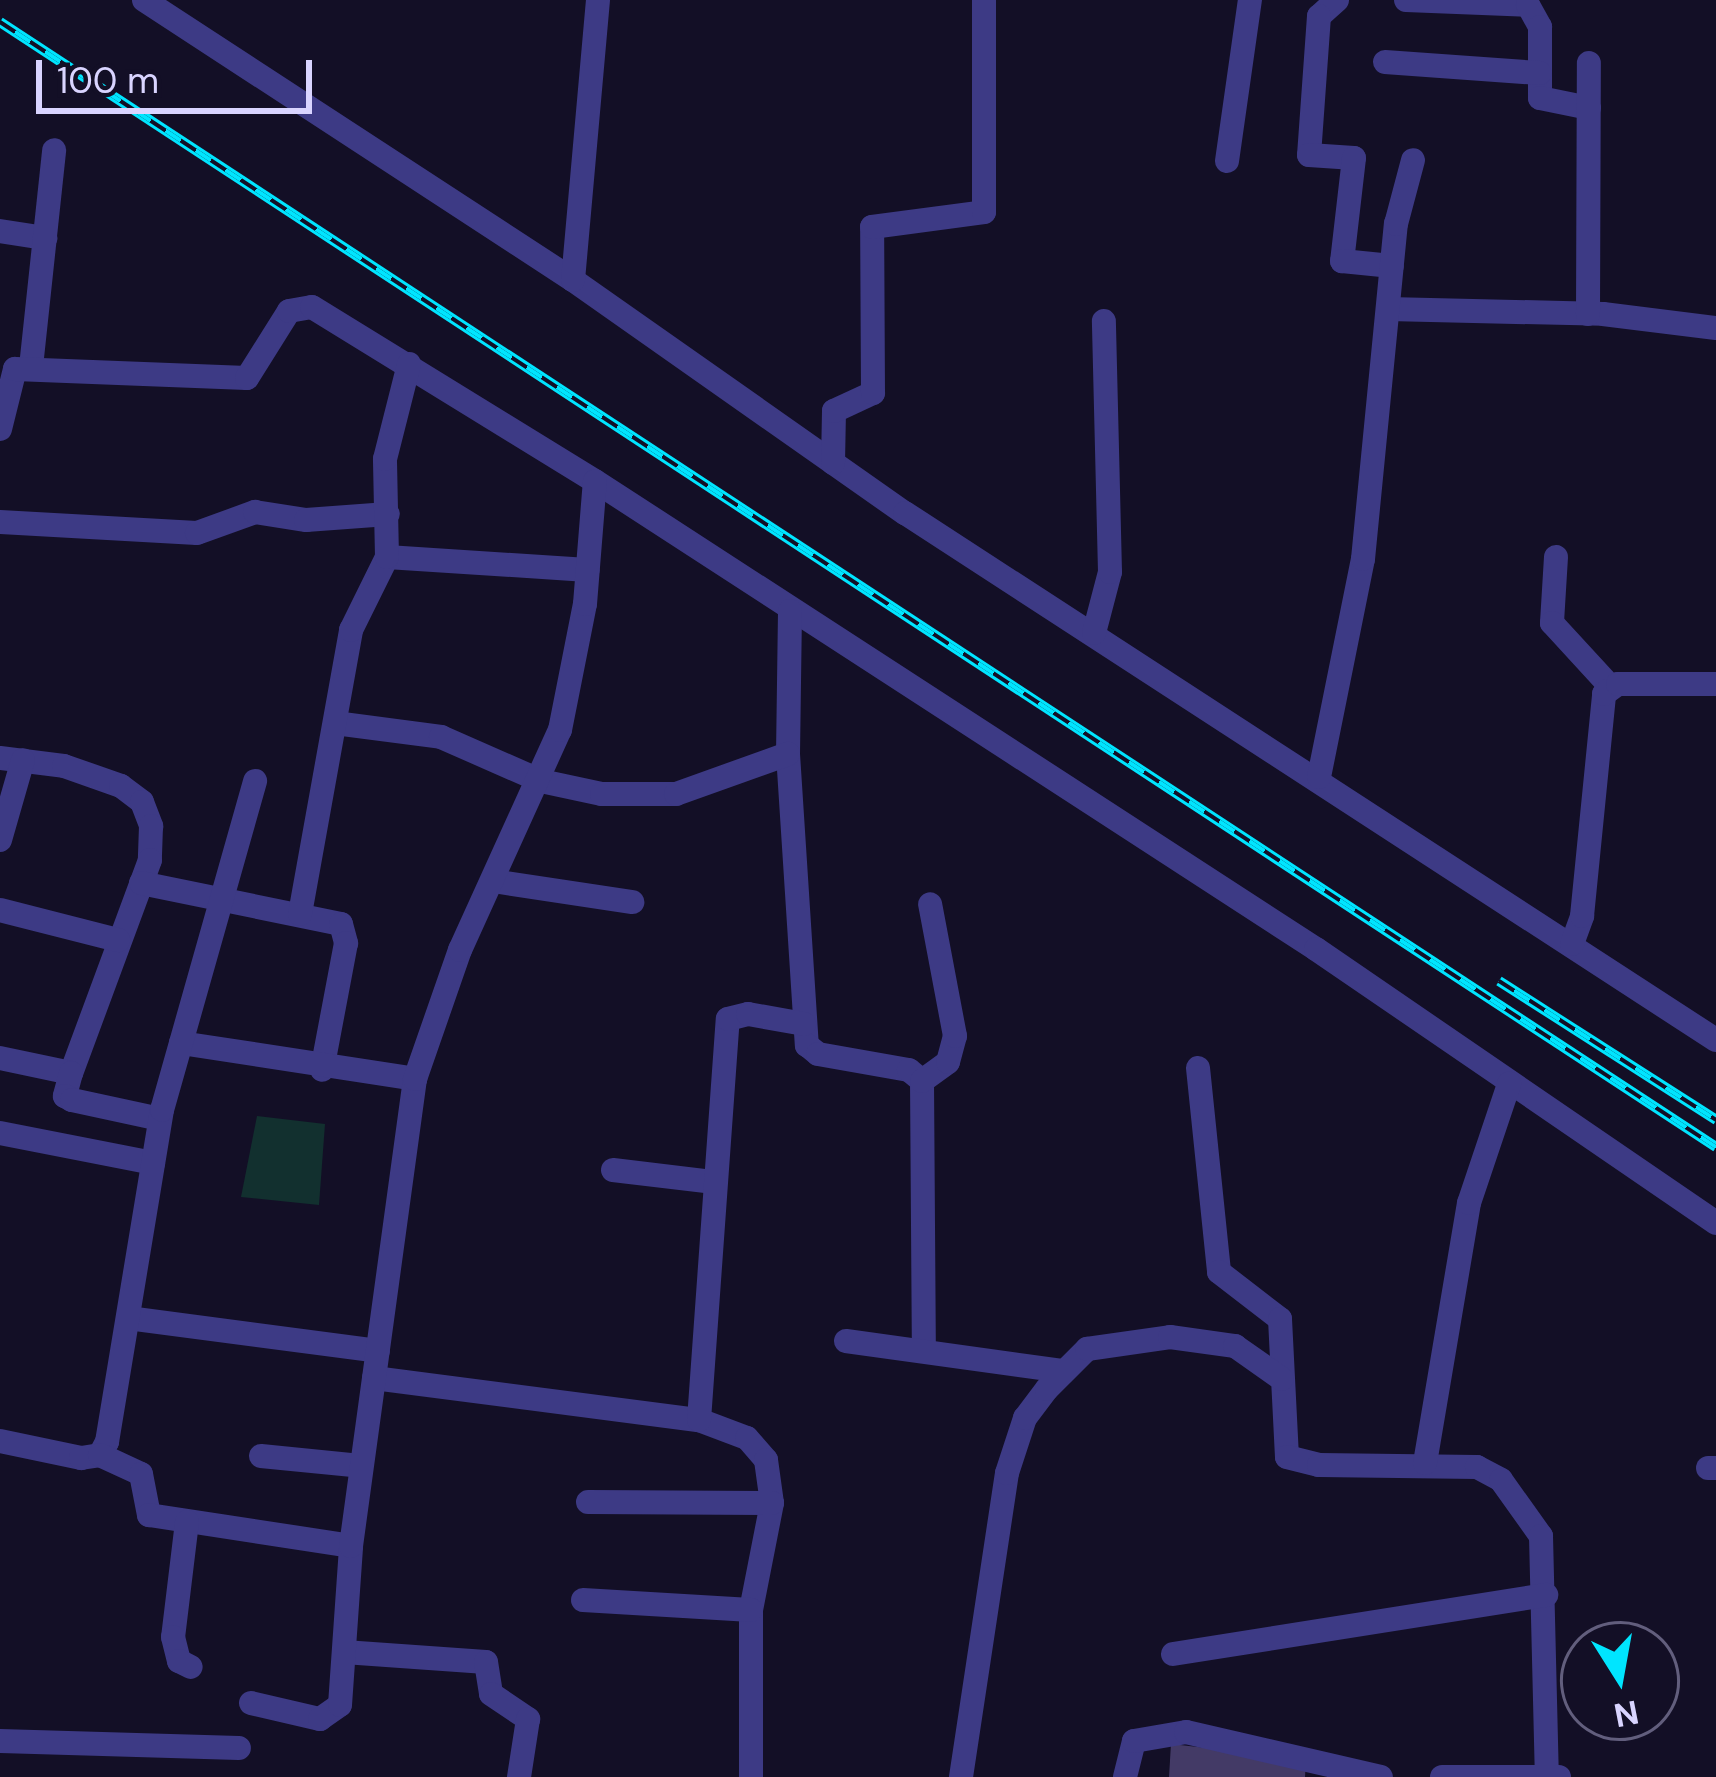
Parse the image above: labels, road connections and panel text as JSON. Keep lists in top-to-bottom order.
{
  "scale_bar": "100 m",
  "north": "bottom"
}
